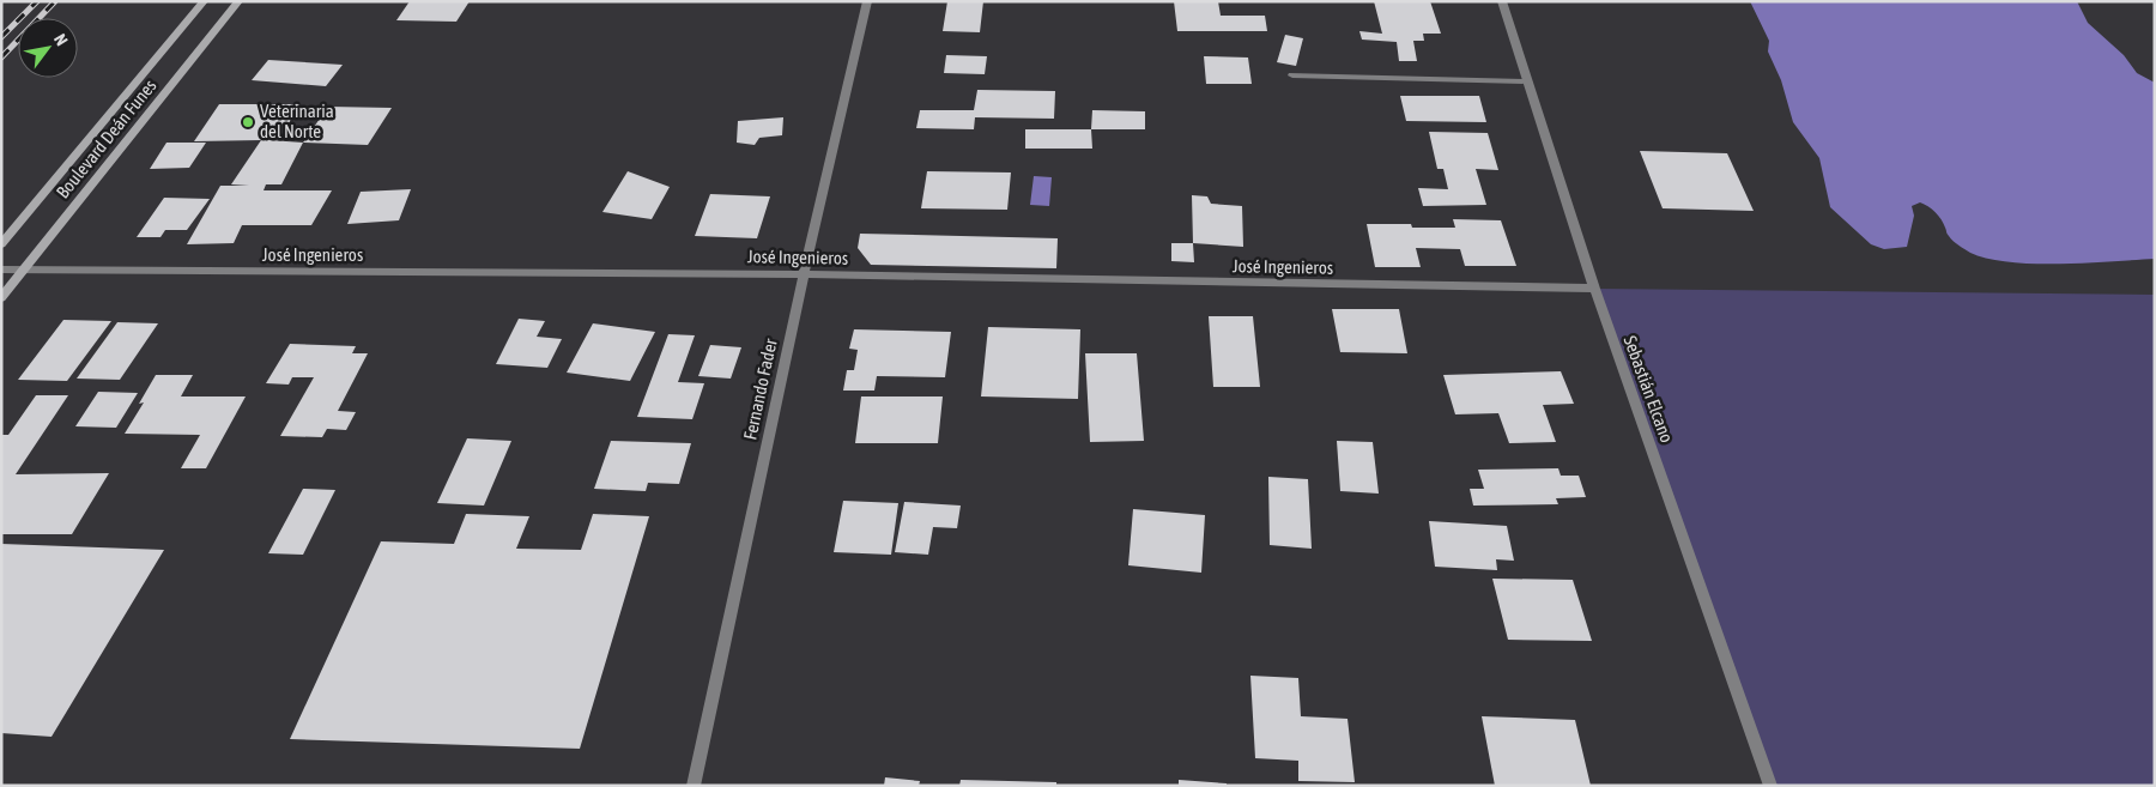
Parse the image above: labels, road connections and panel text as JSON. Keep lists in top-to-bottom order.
{
  "streets": {
    "main road": ["Boulevard Deán Funes"],
    "street": ["José Ingenieros", "Fernando Fader", "Sebastián Elcano"]
  },
  "crossings": [
    ["Boulevard Deán Funes", "José Ingenieros"],
    ["José Ingenieros", "Fernando Fader"],
    ["José Ingenieros", "Sebastián Elcano"]
  ],
  "places": ["Veterinaria del Norte"],
  "north": "top right"
}
